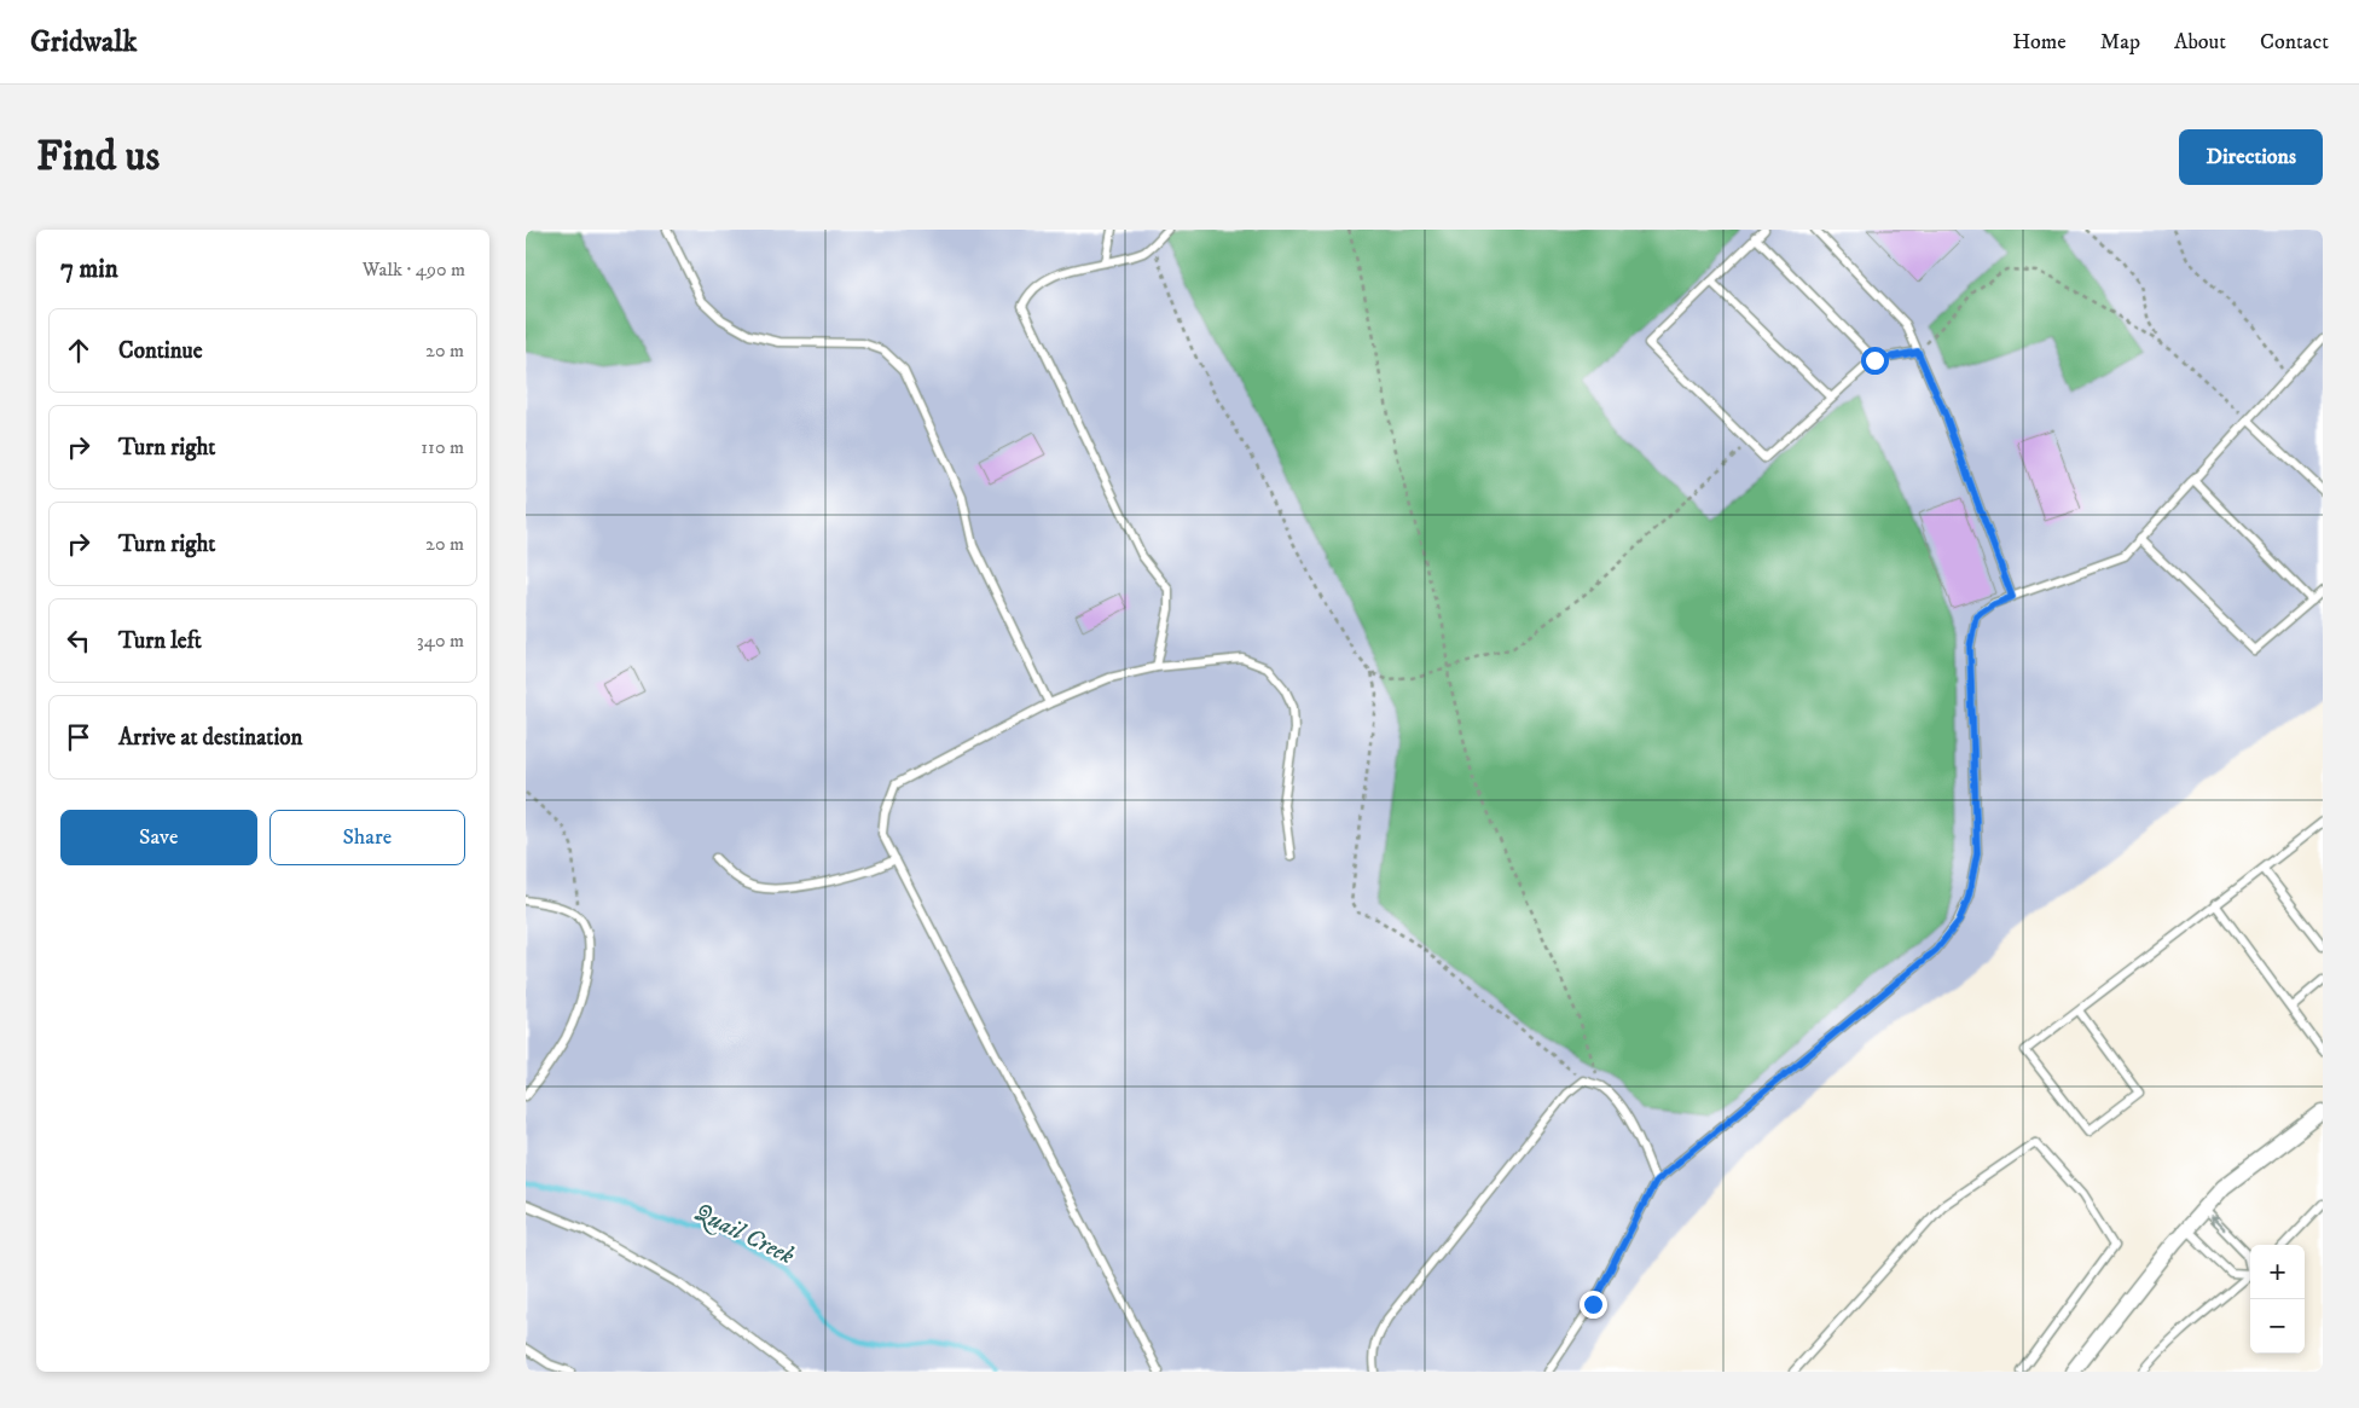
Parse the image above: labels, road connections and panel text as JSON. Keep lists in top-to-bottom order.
{
  "water": ["Quail Creek"],
  "page": {
    "header": "Gridwalk",
    "nav": [
      "Home",
      "Map",
      "About",
      "Contact"
    ],
    "buttons": [
      "Directions",
      ["Save", "Share"]
    ],
    "title": "Find us",
    "heading": ["7 min", "Walk · 490 m"],
    "list": [
      ["Continue", "20 m"],
      ["Turn right", "110 m"],
      ["Turn right", "20 m"],
      ["Turn left", "340 m"],
      "Arrive at destination"
    ],
    "map_buttons": ["+", "−"]
  }
}
